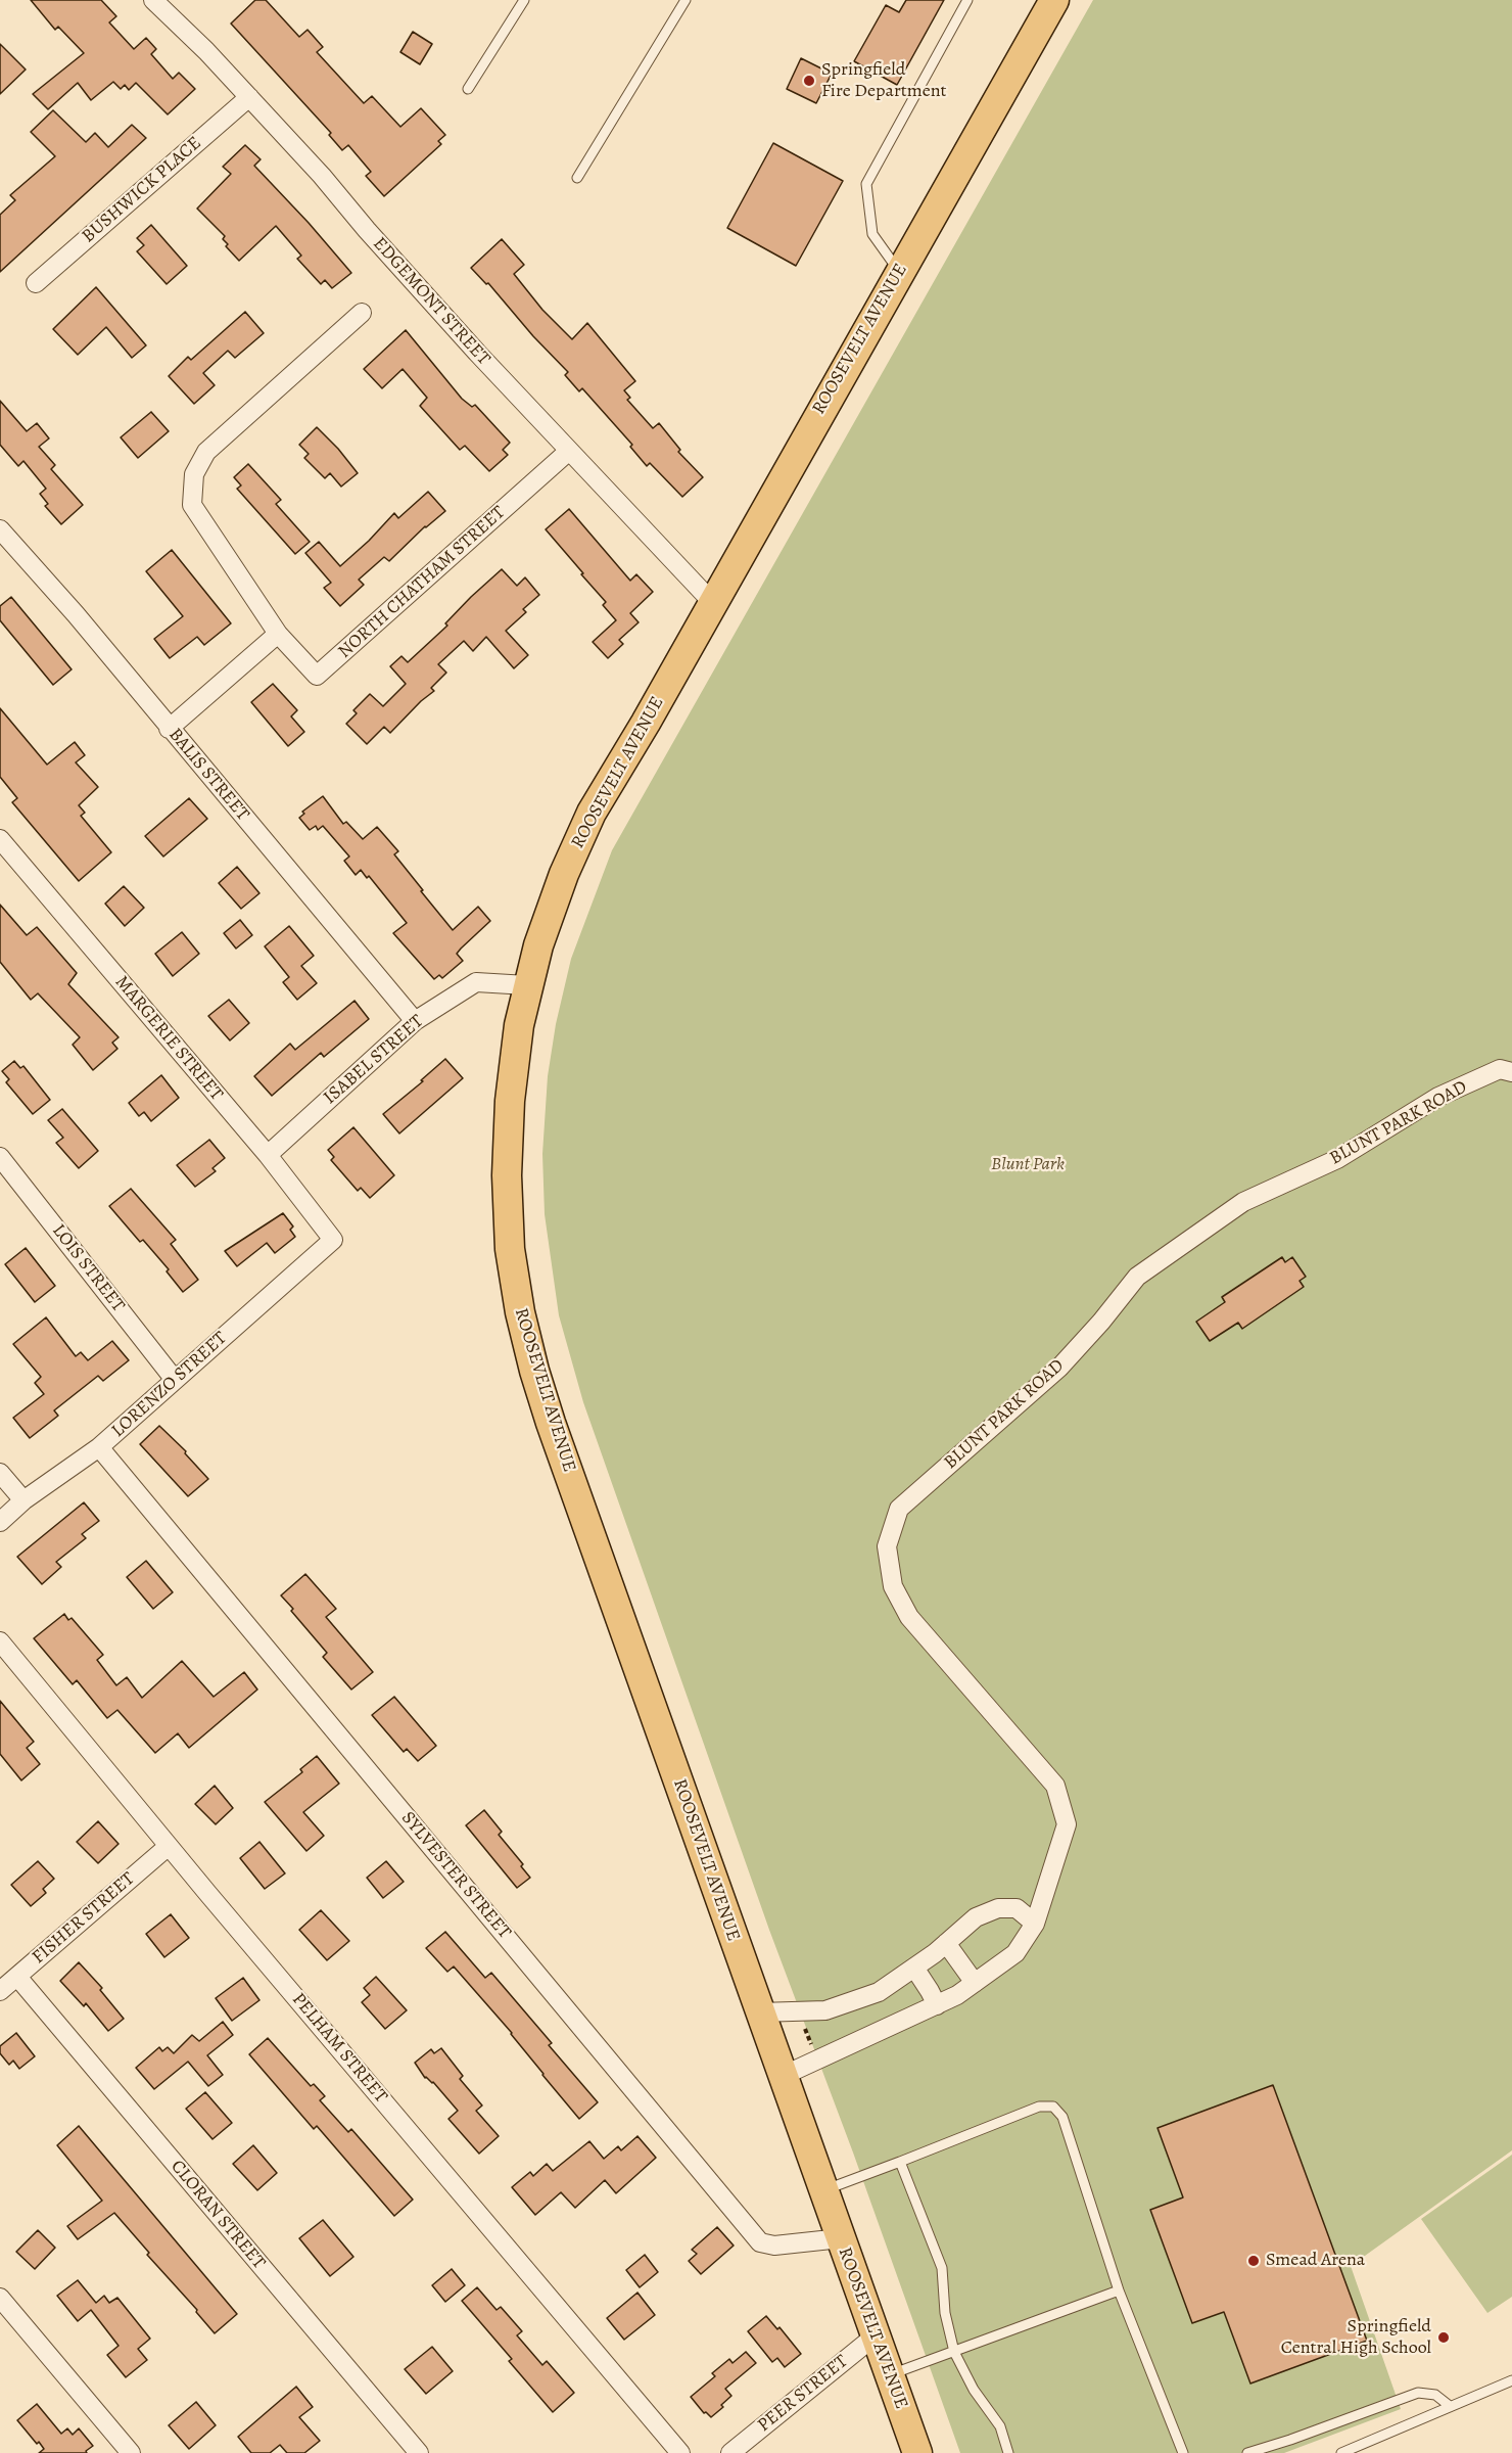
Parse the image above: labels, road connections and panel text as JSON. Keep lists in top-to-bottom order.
{
  "streets": {
    "main road": ["ROOSEVELT AVENUE"],
    "street": [
      "BUSHWICK PLACE",
      "EDGEMONT STREET",
      "NORTH CHATHAM STREET",
      "BALIS STREET",
      "MARGERIE STREET",
      "ISABEL STREET",
      "BLUNT PARK ROAD",
      "LOIS STREET",
      "LORENZO STREET",
      "SYLVESTER STREET",
      "FISHER STREET",
      "PELHAM STREET",
      "CLORAN STREET",
      "PEER STREET"
    ]
  },
  "crossings": [
    ["BUSHWICK PLACE", "EDGEMONT STREET"],
    ["EDGEMONT STREET", "ROOSEVELT AVENUE"],
    ["EDGEMONT STREET", "NORTH CHATHAM STREET"],
    ["ROOSEVELT AVENUE", "ISABEL STREET"],
    ["ROOSEVELT AVENUE", "BLUNT PARK ROAD"],
    ["ROOSEVELT AVENUE", "SYLVESTER STREET"],
    ["ROOSEVELT AVENUE", "PEER STREET"],
    ["BALIS STREET", "ISABEL STREET"],
    ["MARGERIE STREET", "ISABEL STREET"],
    ["MARGERIE STREET", "LORENZO STREET"],
    ["LOIS STREET", "LORENZO STREET"],
    ["LORENZO STREET", "SYLVESTER STREET"],
    ["FISHER STREET", "PELHAM STREET"],
    ["FISHER STREET", "CLORAN STREET"]
  ],
  "parks": ["Blunt Park"],
  "places": ["Springfield Fire Department", "Smead Arena", "Springfield Central High School"]
}
